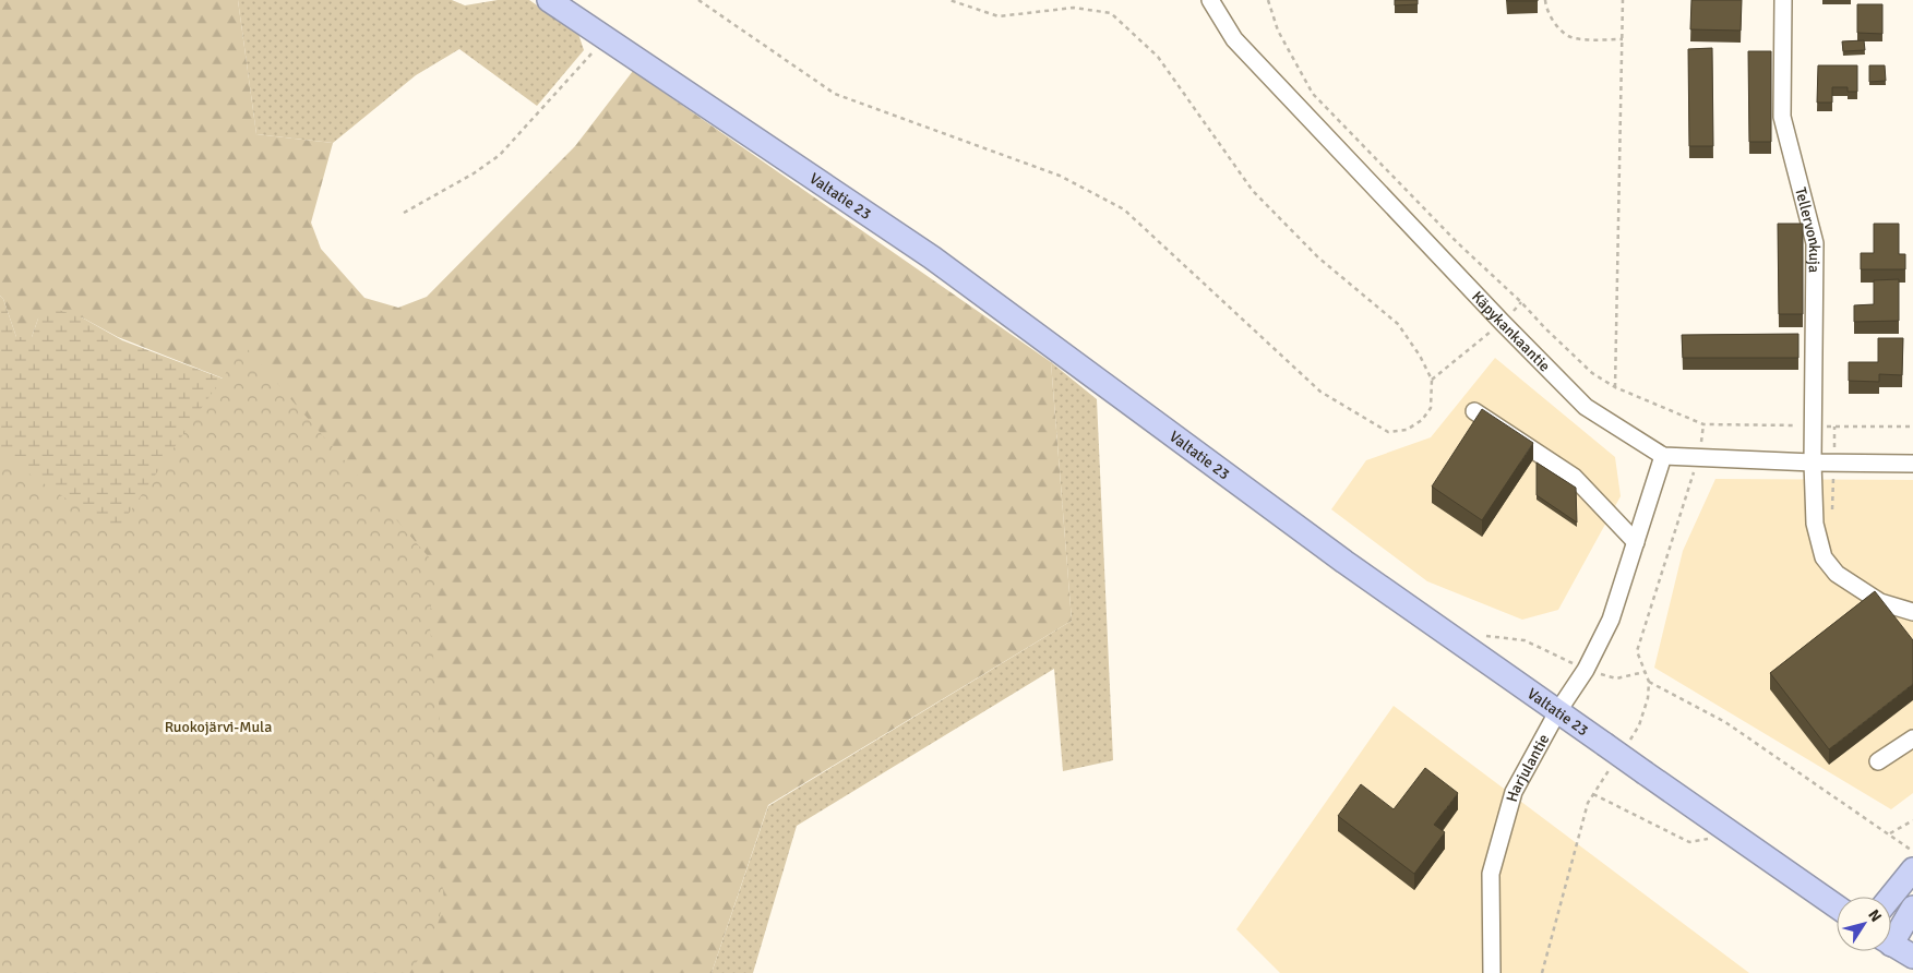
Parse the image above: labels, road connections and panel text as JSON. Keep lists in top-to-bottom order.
{
  "streets": {
    "highway": ["Valtatie 23"],
    "street": ["Tellervonkuja", "Käpykankaantie", "Harjulantie"]
  },
  "crossings": [
    ["Valtatie 23", "Harjulantie"],
    ["Käpykankaantie", "Harjulantie"]
  ],
  "parks": ["Ruokojärvi-Mula"],
  "north": "top right"
}
